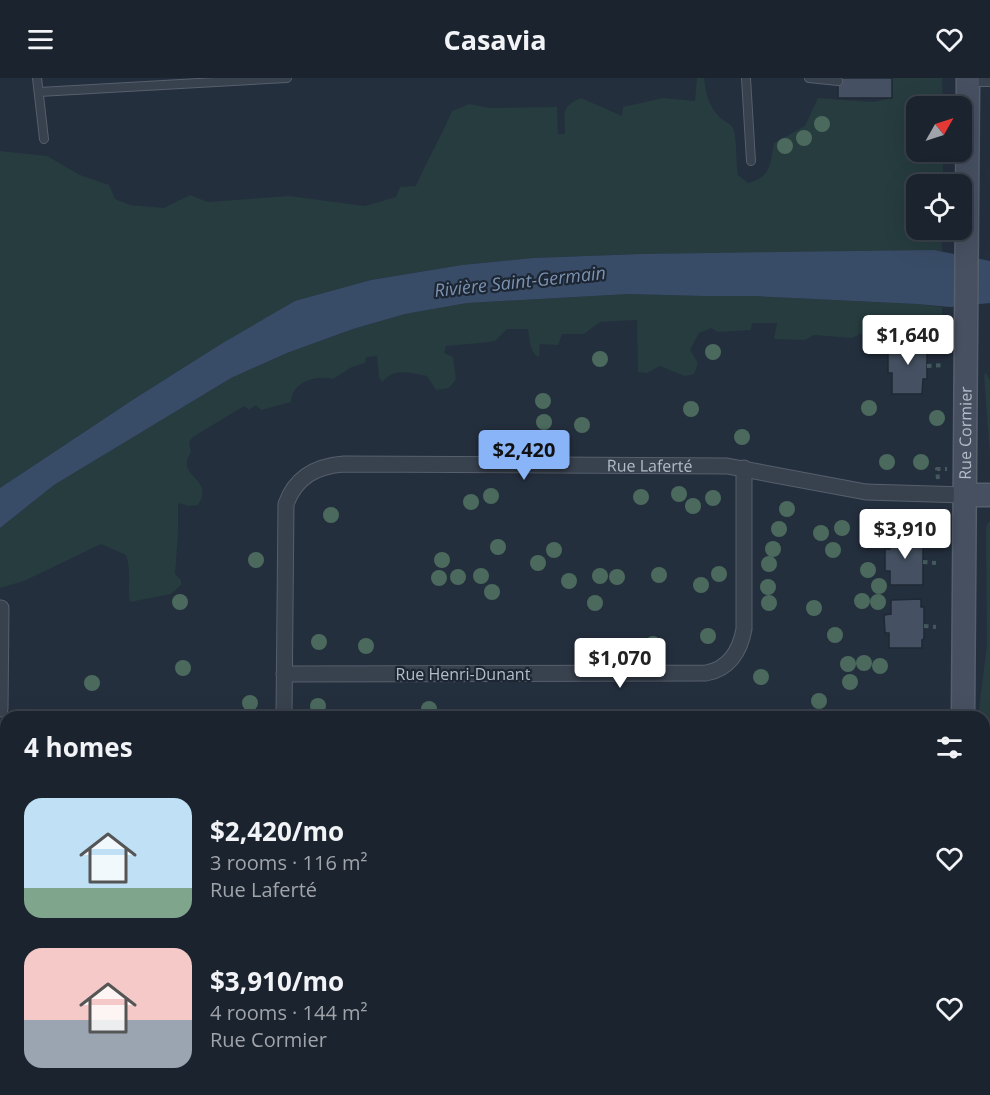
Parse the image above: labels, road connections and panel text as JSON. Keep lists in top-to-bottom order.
{
  "streets": {
    "street": ["Rue Cormier", "Rue Laferté", "Rue Henri-Dunant"]
  },
  "crossings": [
    ["Rue Cormier", "Rue Laferté"],
    ["Rue Laferté", "Rue Henri-Dunant"]
  ],
  "water": ["Rivière Saint-Germain"],
  "north": "top right",
  "page": {
    "header": "Casavia",
    "price": [
      "$1,640",
      "$2,420",
      "$3,910",
      "$1,070"
    ],
    "heading": "4 homes",
    "list": [
      {
        "name": "$2,420/mo",
        "note": "3 rooms · 116 m² · Rue Laferté"
      },
      {
        "name": "$3,910/mo",
        "note": "4 rooms · 144 m² · Rue Cormier"
      }
    ]
  }
}
